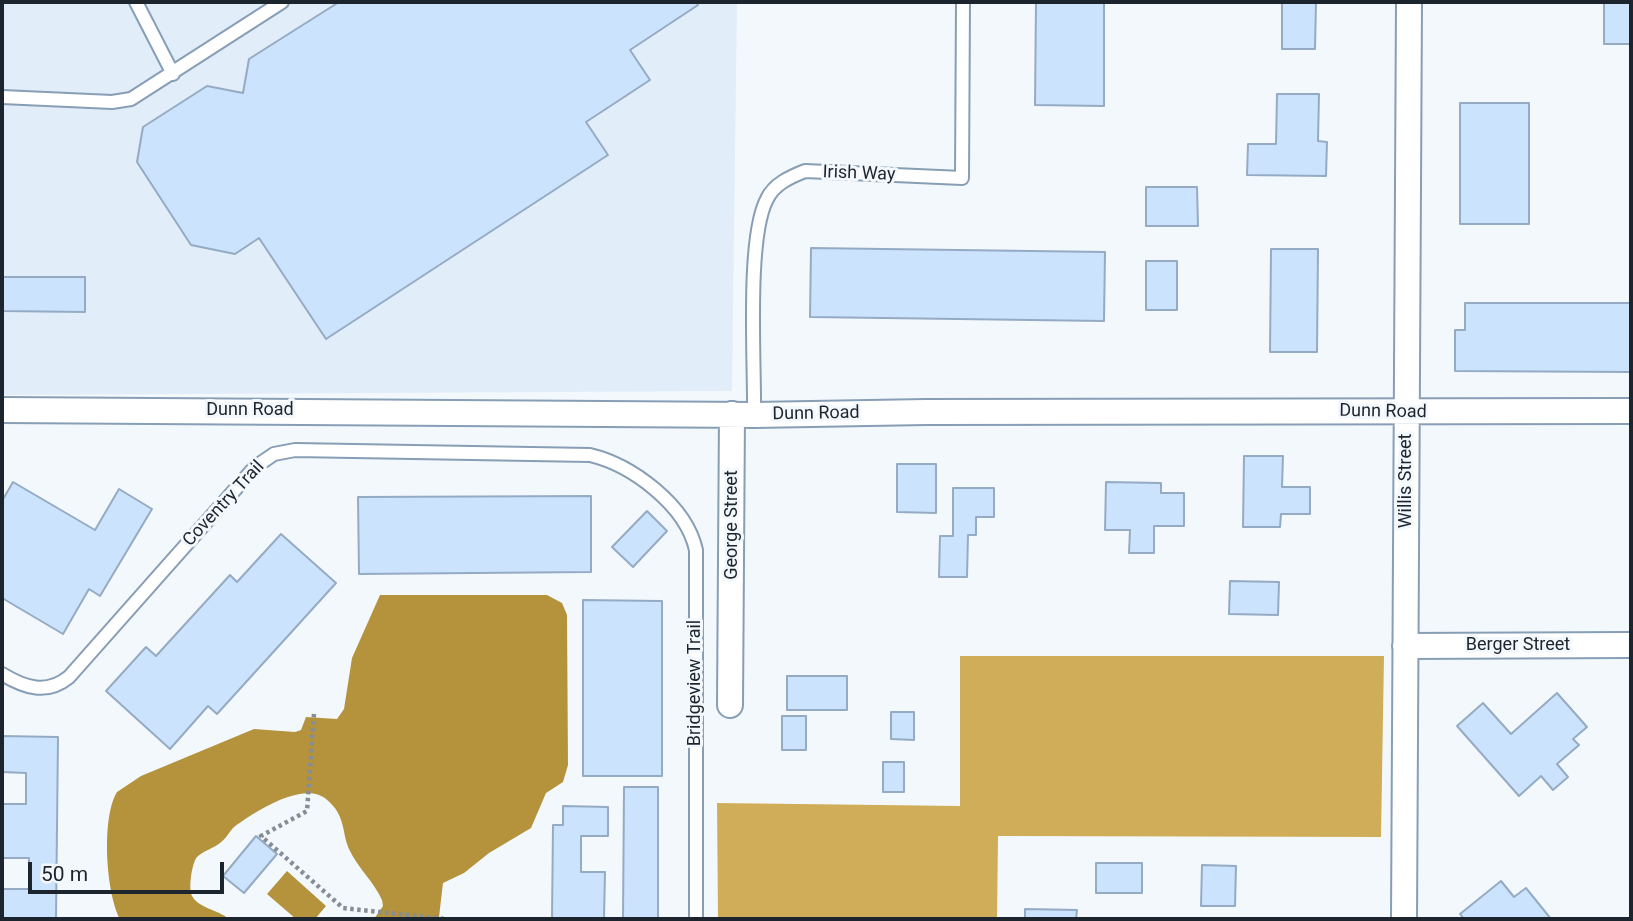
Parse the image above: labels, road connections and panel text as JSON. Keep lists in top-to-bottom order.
{
  "streets": {
    "street": [
      "Dunn Road",
      "Willis Street",
      "George Street",
      "Berger Street",
      "Bridgeview Trail"
    ],
    "lane": ["Irish Way", "Coventry Trail"]
  },
  "crossings": [
    ["Irish Way", "Dunn Road"],
    ["Irish Way", "George Street"],
    ["Dunn Road", "Willis Street"],
    ["Dunn Road", "George Street"],
    ["Willis Street", "Berger Street"],
    ["Coventry Trail", "Bridgeview Trail"],
    ["George Street", "Bridgeview Trail"]
  ],
  "scale_bar": "50 m"
}
